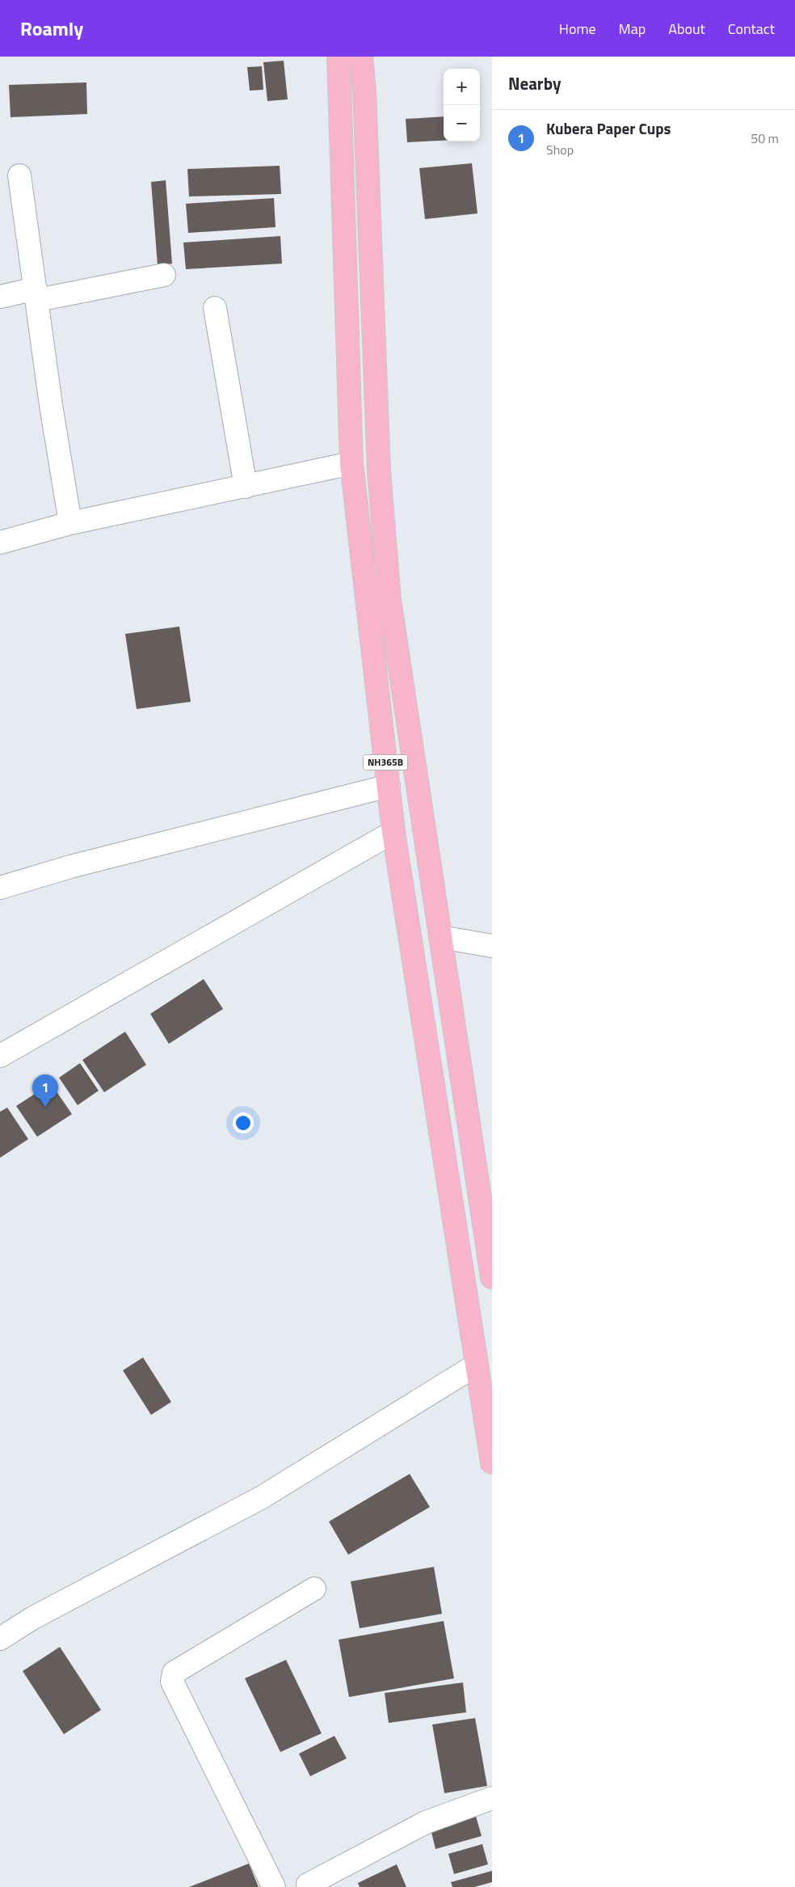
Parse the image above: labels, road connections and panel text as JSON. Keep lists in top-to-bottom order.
{
  "streets": {
    "highway": ["NH365B"]
  },
  "page": {
    "header": "Roamly",
    "nav": [
      "Home",
      "Map",
      "About",
      "Contact"
    ],
    "heading": "Nearby",
    "map_buttons": ["+", "−"],
    "list": [
      {
        "mark": "1",
        "name": "Kubera Paper Cups",
        "note": "Shop",
        "value": "50 m"
      }
    ],
    "pins": "1"
  }
}
